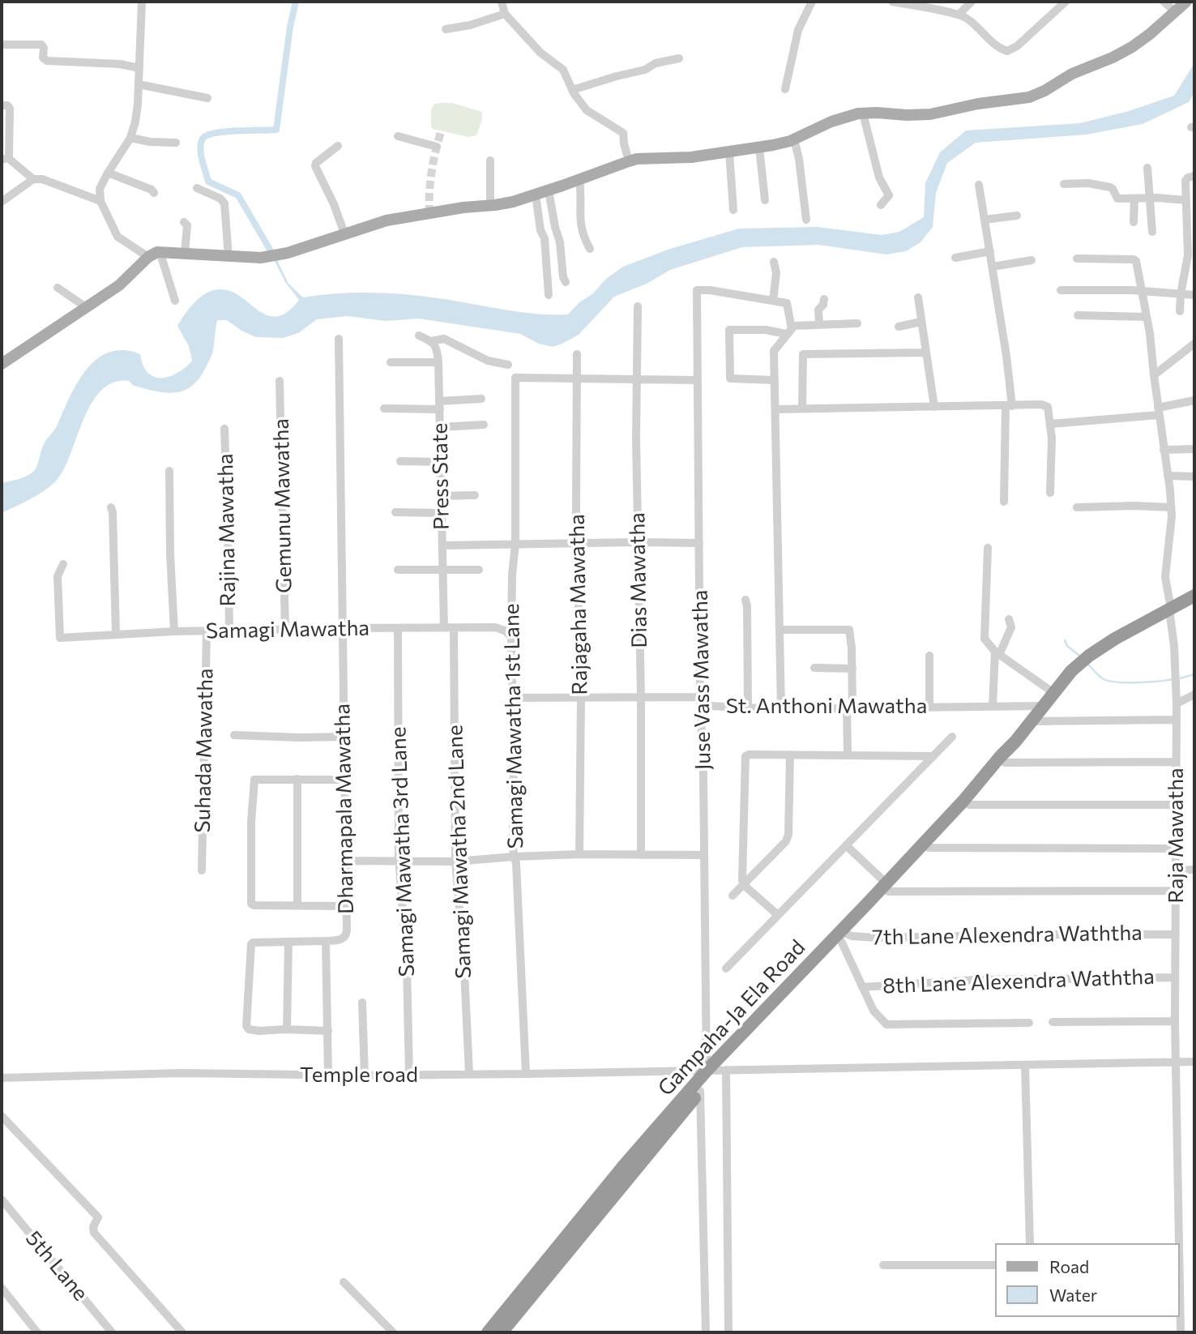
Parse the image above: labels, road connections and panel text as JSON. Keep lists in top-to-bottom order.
{
  "streets": {
    "highway": ["Gampaha-Ja Ela Road"],
    "street": [
      "Press State",
      "Gemunu Mawatha",
      "Rajina Mawatha",
      "Dias Mawatha",
      "Rajagaha Mawatha",
      "Samagi Mawatha",
      "Juse Vass Mawatha",
      "St. Anthoni Mawatha",
      "Samagi Mawatha 1st Lane",
      "Suhada Mawatha",
      "Dharmapala Mawatha",
      "Raja Mawatha",
      "Samagi Mawatha 3rd Lane",
      "Samagi Mawatha 2nd Lane",
      "7th Lane Alexendra Waththa",
      "8th Lane Alexendra Waththa",
      "Temple road",
      "5th Lane"
    ]
  },
  "crossings": [
    ["Press State", "Samagi Mawatha"],
    ["Press State", "Samagi Mawatha 2nd Lane"],
    ["Gemunu Mawatha", "Samagi Mawatha"],
    ["Rajina Mawatha", "Samagi Mawatha"],
    ["Dias Mawatha", "St. Anthoni Mawatha"],
    ["Rajagaha Mawatha", "St. Anthoni Mawatha"],
    ["Rajagaha Mawatha", "Samagi Mawatha 1st Lane"],
    ["Samagi Mawatha", "Samagi Mawatha 1st Lane"],
    ["Samagi Mawatha", "Suhada Mawatha"],
    ["Samagi Mawatha", "Dharmapala Mawatha"],
    ["Samagi Mawatha", "Samagi Mawatha 3rd Lane"],
    ["Samagi Mawatha", "Samagi Mawatha 2nd Lane"],
    ["Juse Vass Mawatha", "St. Anthoni Mawatha"],
    ["Juse Vass Mawatha", "Gampaha-Ja Ela Road"],
    ["Juse Vass Mawatha", "Temple road"],
    ["St. Anthoni Mawatha", "Samagi Mawatha 1st Lane"],
    ["St. Anthoni Mawatha", "Gampaha-Ja Ela Road"],
    ["Samagi Mawatha 1st Lane", "Temple road"],
    ["Dharmapala Mawatha", "Temple road"],
    ["Raja Mawatha", "7th Lane Alexendra Waththa"],
    ["Raja Mawatha", "8th Lane Alexendra Waththa"],
    ["Raja Mawatha", "Gampaha-Ja Ela Road"],
    ["Raja Mawatha", "Temple road"],
    ["Samagi Mawatha 3rd Lane", "Temple road"],
    ["Samagi Mawatha 2nd Lane", "Temple road"],
    ["7th Lane Alexendra Waththa", "Gampaha-Ja Ela Road"],
    ["Gampaha-Ja Ela Road", "Temple road"]
  ],
  "legend": ["Road", "Water"]
}
